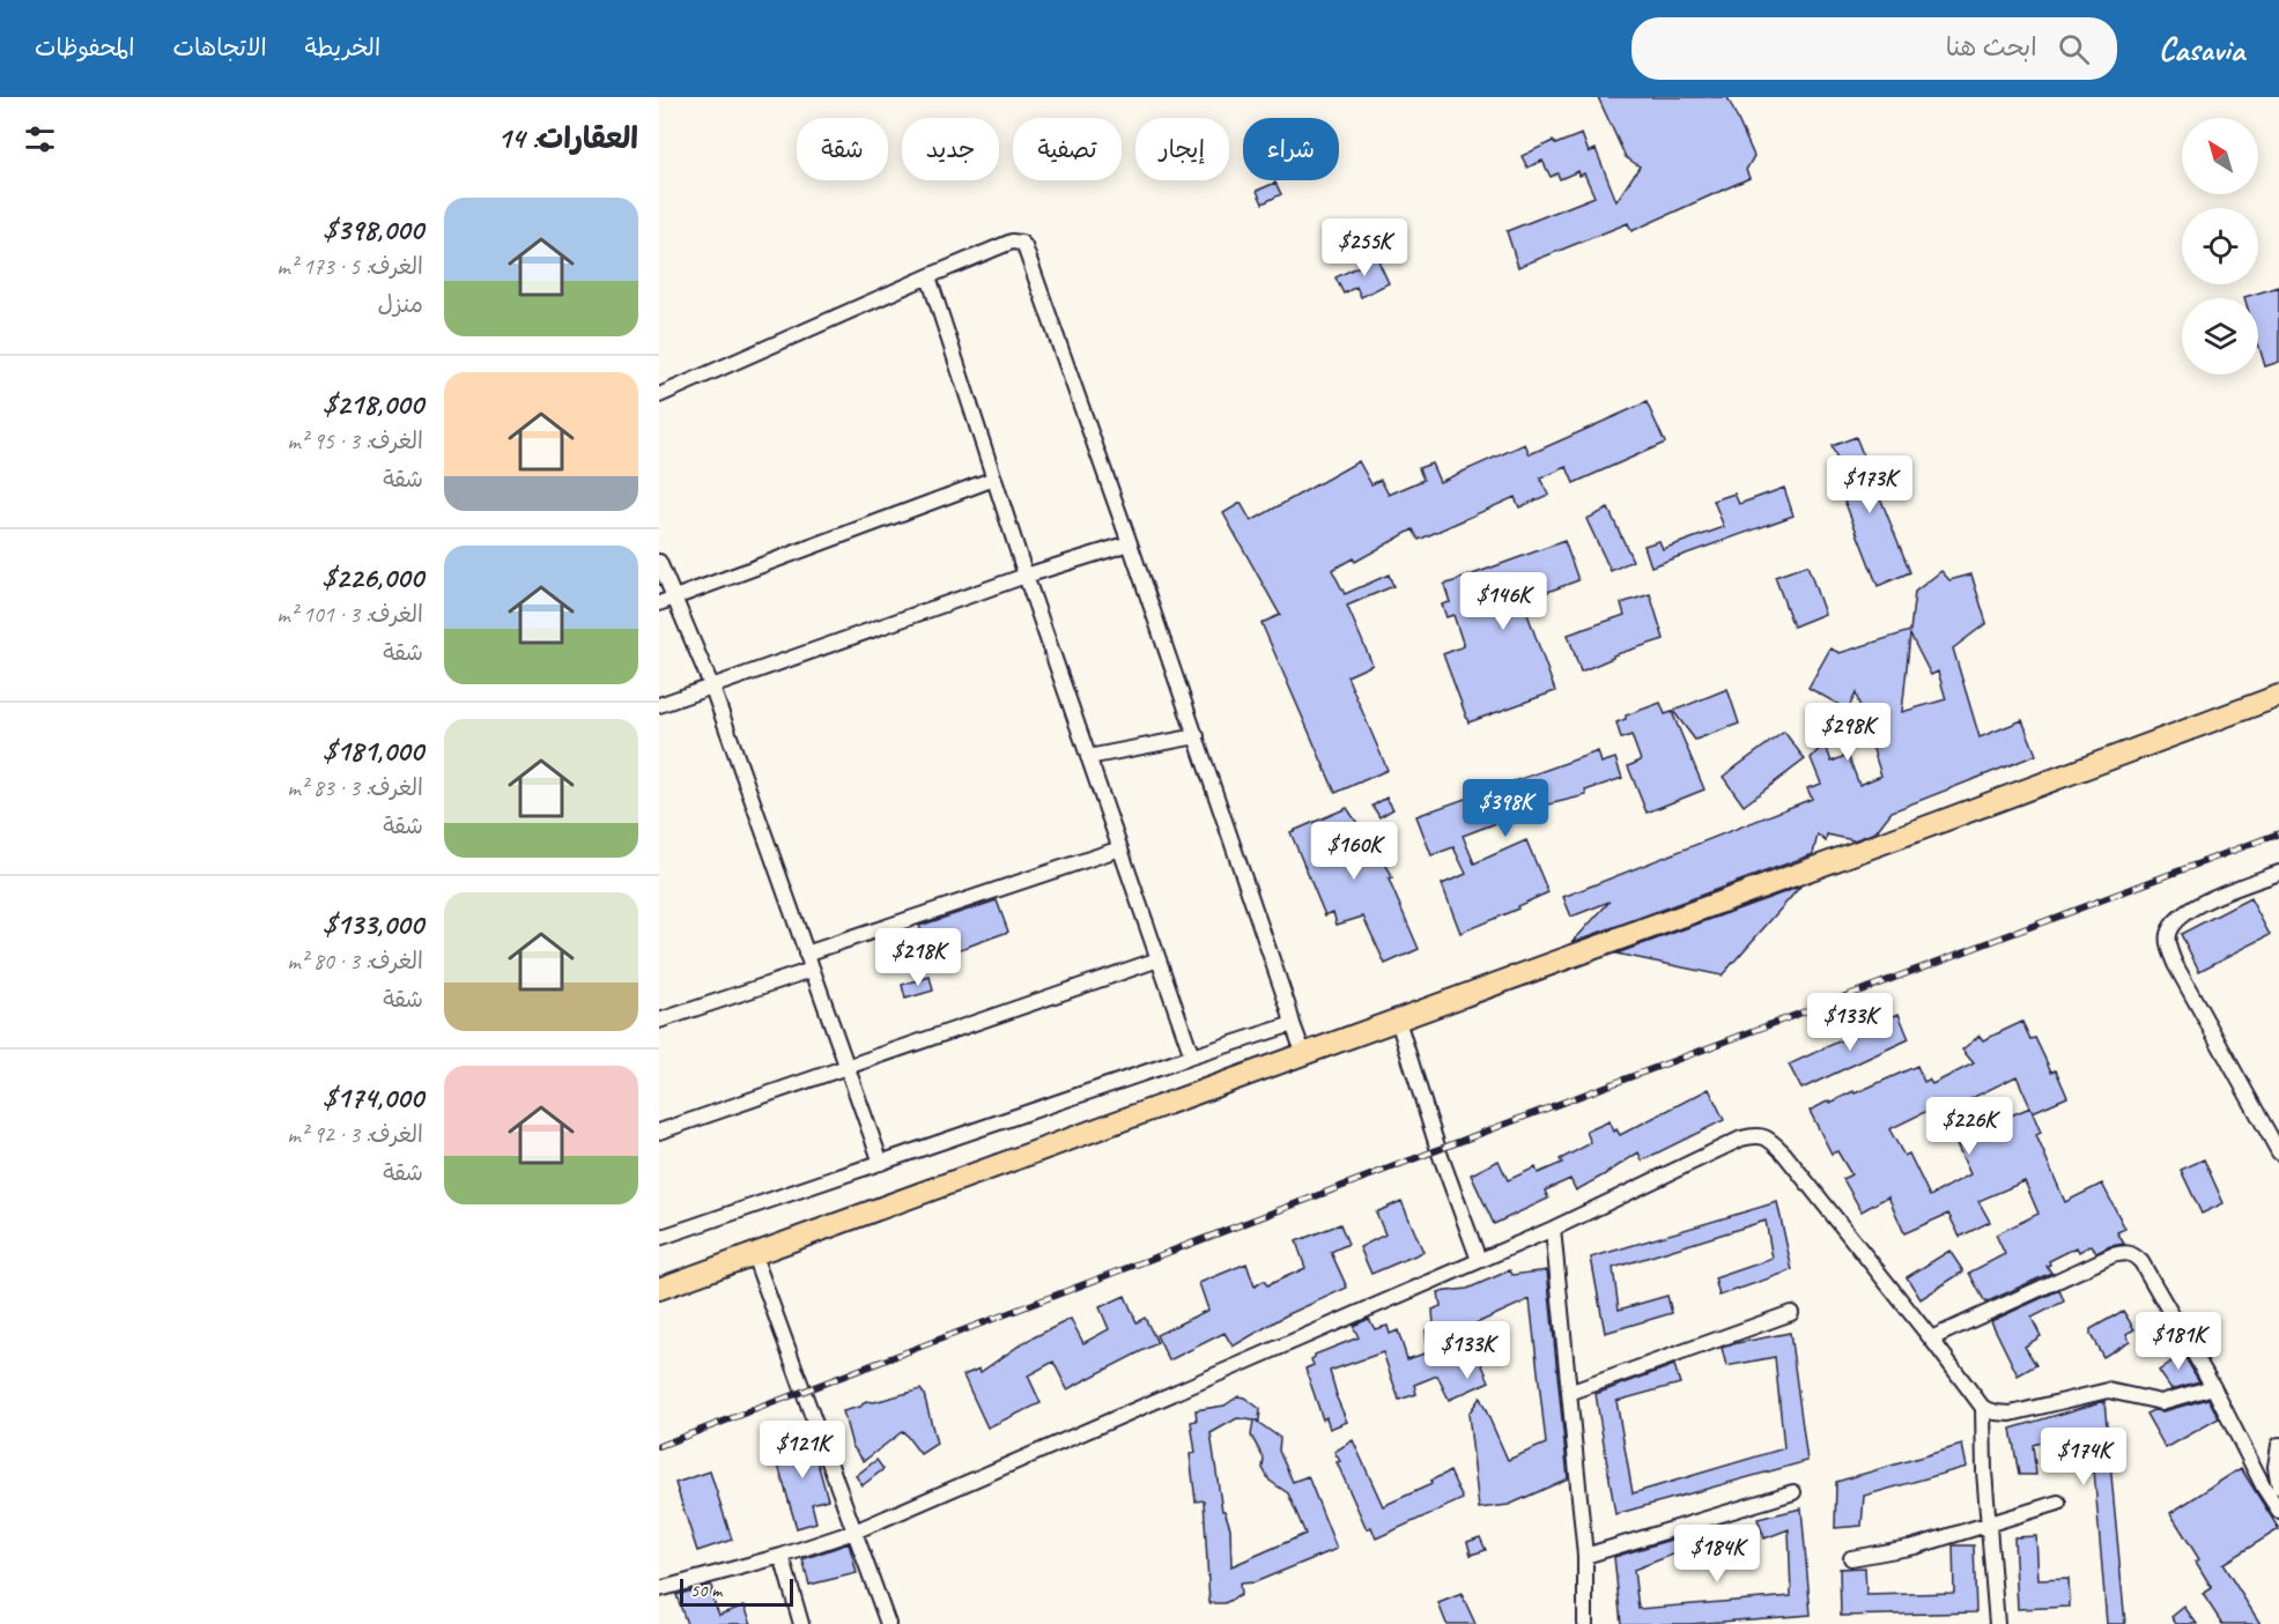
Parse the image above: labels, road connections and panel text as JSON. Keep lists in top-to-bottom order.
{
  "scale_bar": "50 m",
  "north": "top left",
  "page": {
    "header": "Casavia",
    "search": "ابحث هنا",
    "nav": ["الخريطة", "الاتجاهات", "المحفوظات"],
    "heading": "العقارات: 14",
    "chip": [
      "شراء",
      "إيجار",
      "تصفية",
      "جديد",
      "شقة"
    ],
    "list": [
      {
        "name": "$398,000",
        "note": "الغرف: 5 · 173 m² · منزل"
      },
      {
        "name": "$218,000",
        "note": "الغرف: 3 · 95 m² · شقة"
      },
      {
        "name": "$226,000",
        "note": "الغرف: 3 · 101 m² · شقة"
      },
      {
        "name": "$181,000",
        "note": "الغرف: 3 · 83 m² · شقة"
      },
      {
        "name": "$133,000",
        "note": "الغرف: 3 · 80 m² · شقة"
      },
      {
        "name": "$174,000",
        "note": "الغرف: 3 · 92 m² · شقة"
      }
    ],
    "price": [
      "$255K",
      "$173K",
      "$146K",
      "$298K",
      "$398K",
      "$160K",
      "$218K",
      "$133K",
      "$226K",
      "$181K",
      "$133K",
      "$121K",
      "$174K",
      "$184K"
    ],
    "scale": "50 m"
  }
}
